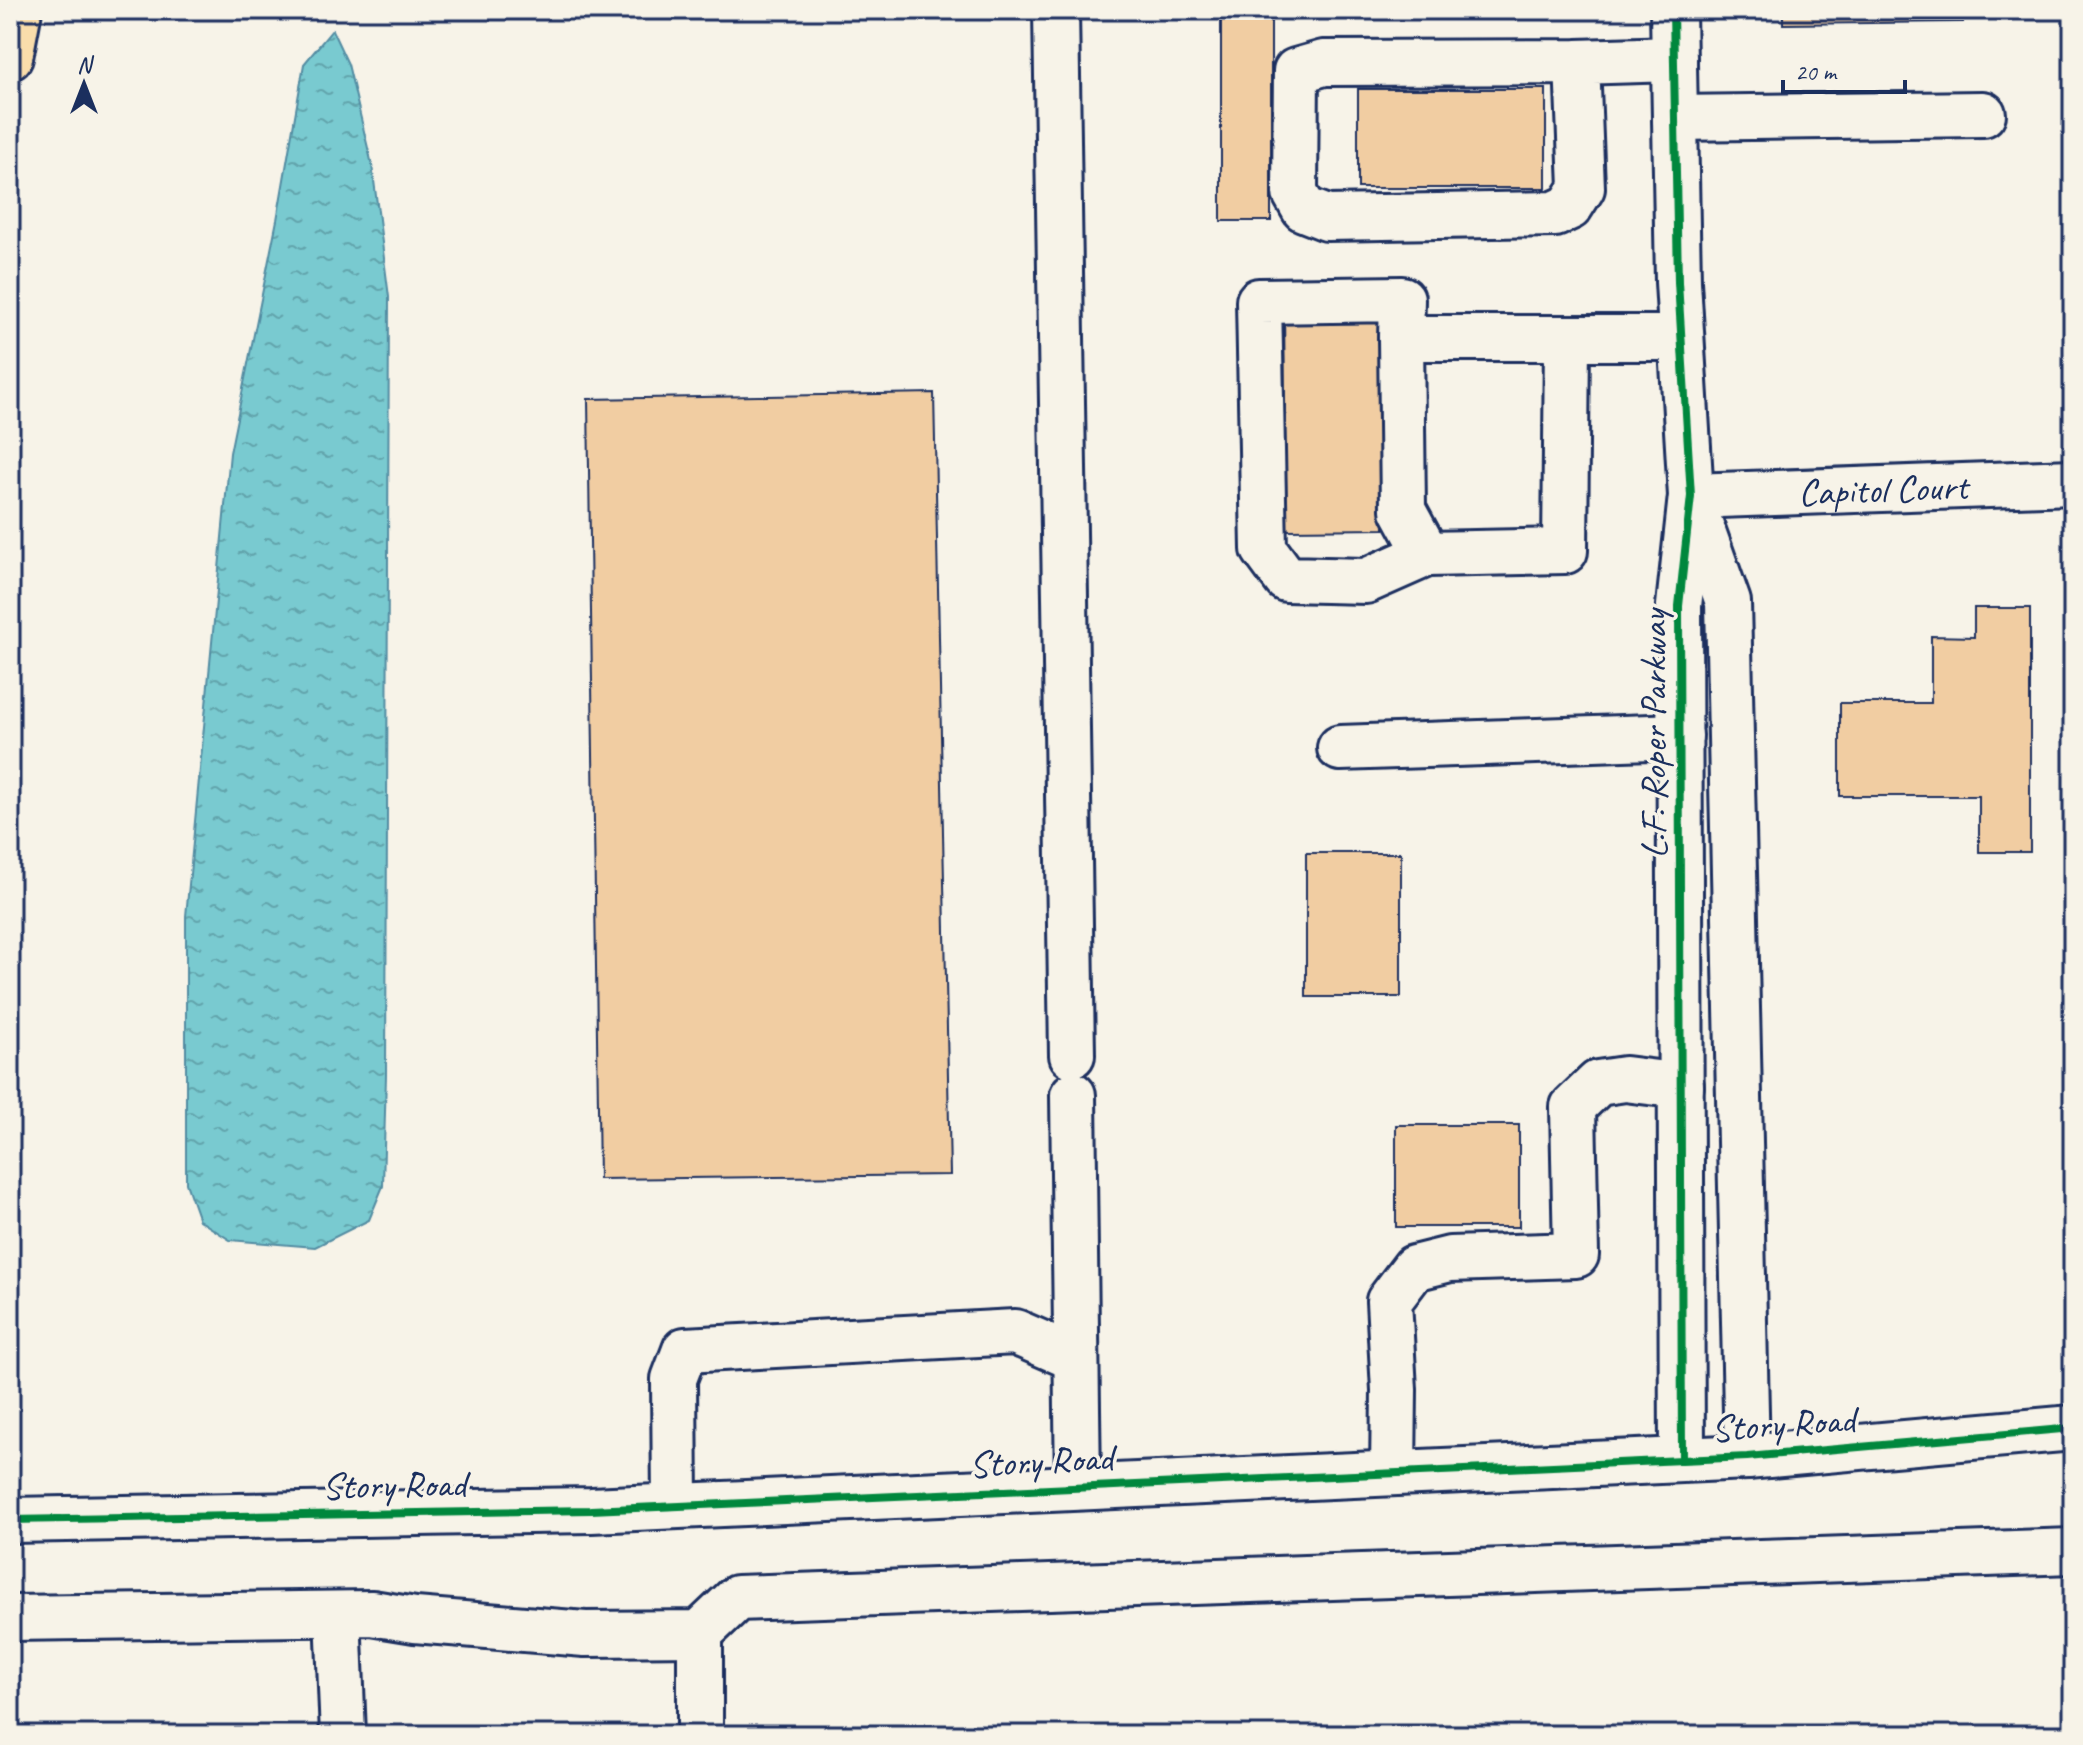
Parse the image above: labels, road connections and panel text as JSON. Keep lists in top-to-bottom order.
{
  "streets": {
    "street": ["Capitol Court", "L.F. Roper Parkway", "Story Road"]
  },
  "crossings": [
    ["Capitol Court", "L.F. Roper Parkway"],
    ["L.F. Roper Parkway", "Story Road"]
  ],
  "scale_bar": "20 m",
  "north": "top"
}
